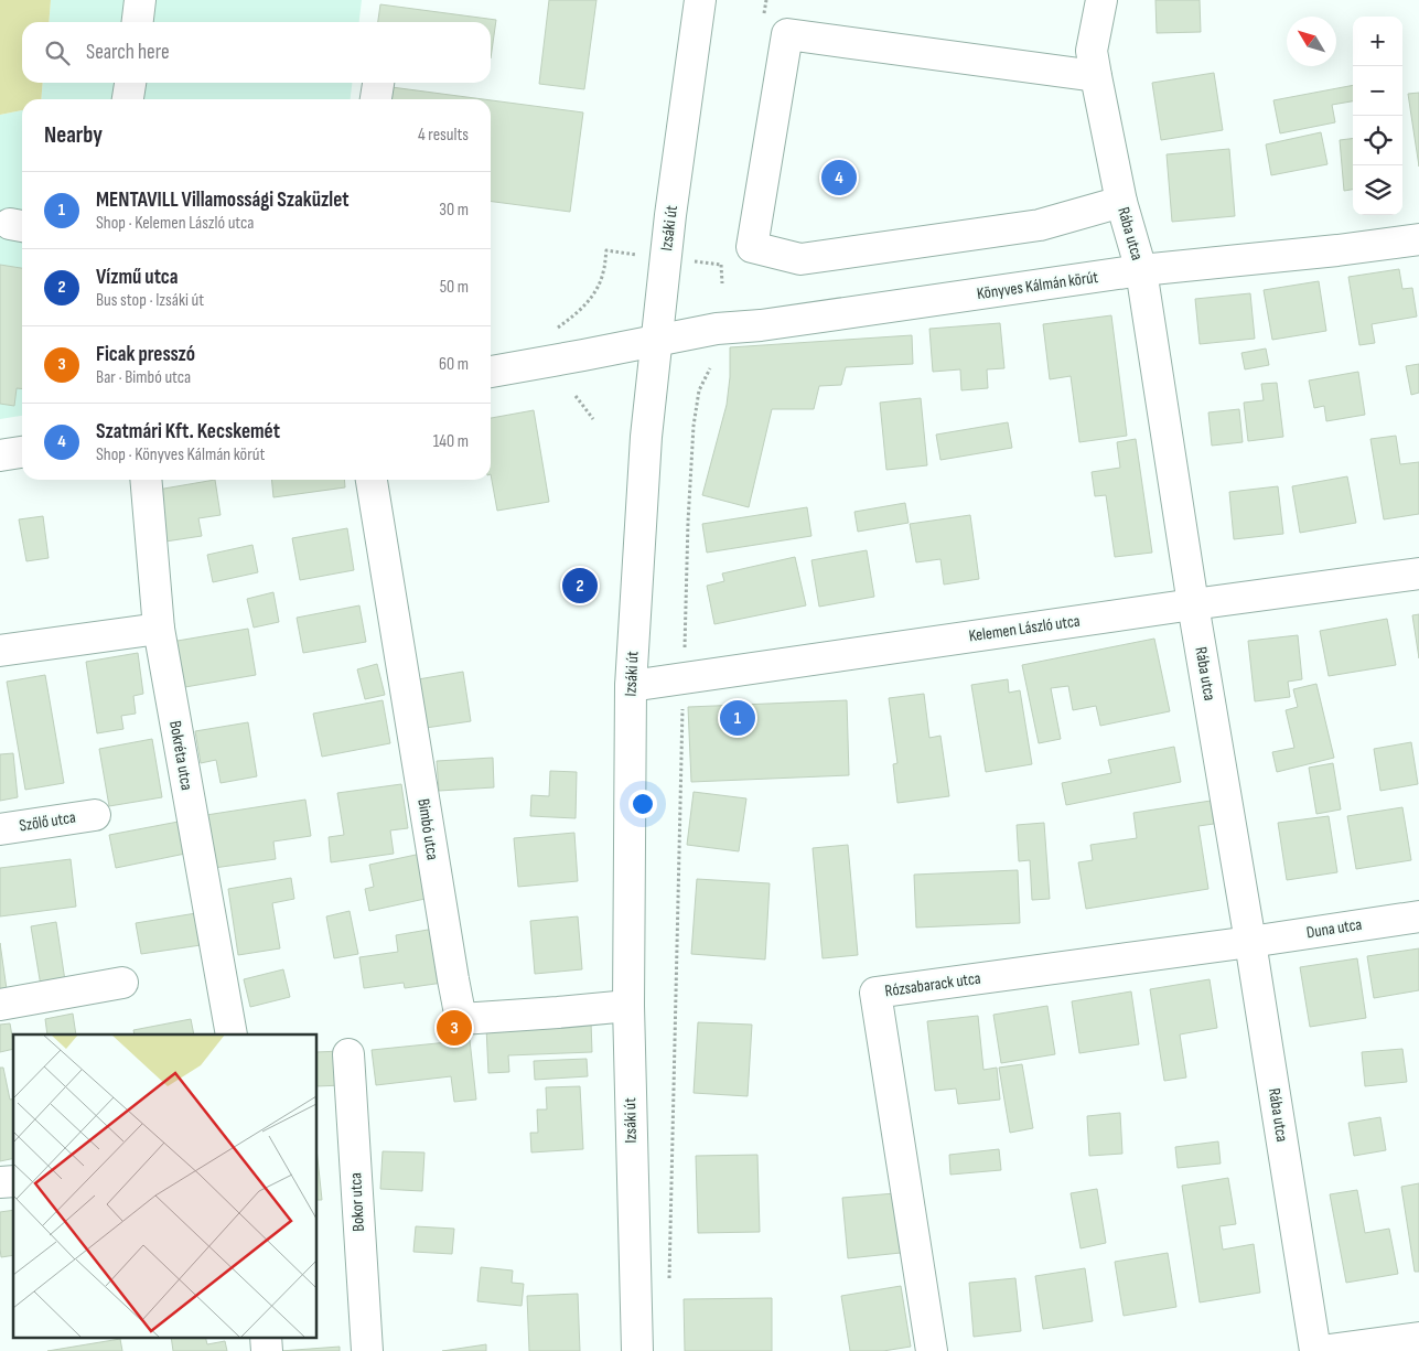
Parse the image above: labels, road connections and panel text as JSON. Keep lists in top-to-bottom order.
{
  "streets": {
    "street": [
      "Izsáki út",
      "Rába utca",
      "Könyves Kálmán körút",
      "Kelemen László utca",
      "Bokréta utca",
      "Szőlő utca",
      "Bimbó utca",
      "Duna utca",
      "Rózsabarack utca",
      "Bokor utca"
    ]
  },
  "crossings": [
    ["Izsáki út", "Könyves Kálmán körút"],
    ["Izsáki út", "Kelemen László utca"],
    ["Izsáki út", "Bimbó utca"],
    ["Rába utca", "Könyves Kálmán körút"],
    ["Rába utca", "Kelemen László utca"],
    ["Rába utca", "Duna utca"],
    ["Rába utca", "Rózsabarack utca"],
    ["Duna utca", "Rózsabarack utca"]
  ],
  "north": "top left",
  "page": {
    "map_buttons": ["+", "−"],
    "search": "Search here",
    "heading": ["Nearby", "4 results"],
    "pins": [
      "4",
      "2",
      "1",
      "3"
    ],
    "list": [
      {
        "mark": "1",
        "name": "MENTAVILL Villamossági Szaküzlet",
        "note": "Shop · Kelemen László utca",
        "value": "30 m"
      },
      {
        "mark": "2",
        "name": "Vízmű utca",
        "note": "Bus stop · Izsáki út",
        "value": "50 m"
      },
      {
        "mark": "3",
        "name": "Ficak presszó",
        "note": "Bar · Bimbó utca",
        "value": "60 m"
      },
      {
        "mark": "4",
        "name": "Szatmári Kft. Kecskemét",
        "note": "Shop · Könyves Kálmán körút",
        "value": "140 m"
      }
    ]
  }
}
